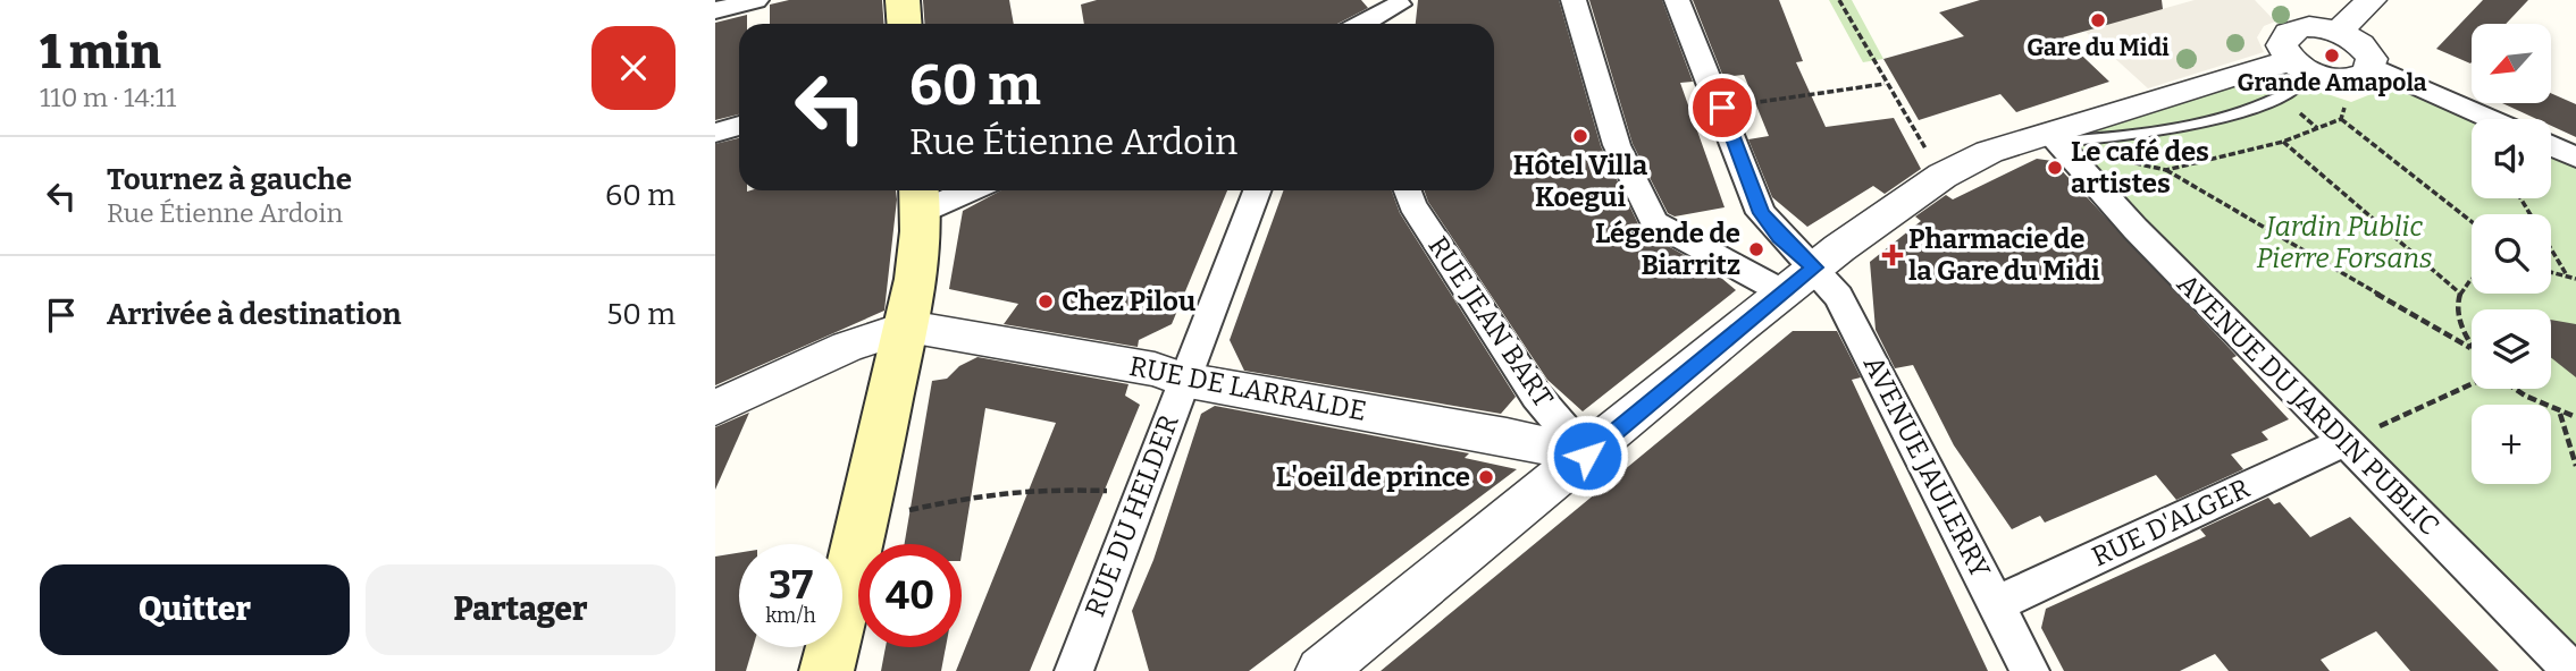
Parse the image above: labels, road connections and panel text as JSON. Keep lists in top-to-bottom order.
{
  "streets": {
    "street": [
      "RUE JEAN BART",
      "RUE DE LARRALDE",
      "AVENUE DU JARDIN PUBLIC",
      "AVENUE JAULERRY",
      "RUE DU HELDER",
      "RUE D'ALGER"
    ]
  },
  "crossings": [
    ["RUE JEAN BART", "RUE DE LARRALDE"],
    ["RUE DE LARRALDE", "RUE DU HELDER"],
    ["AVENUE DU JARDIN PUBLIC", "RUE D'ALGER"],
    ["AVENUE JAULERRY", "RUE D'ALGER"]
  ],
  "parks": ["Jardin Public Pierre Forsans"],
  "places": {
    "other": [
      "Gare du Midi",
      "Grande Amapola",
      "Hôtel Villa Koegui",
      "Le café des artistes",
      "Légende de Biarritz",
      "Chez Pilou",
      "L'oeil de prince"
    ],
    "health": ["Pharmacie de la Gare du Midi"]
  },
  "north": "bottom left",
  "page": {
    "heading": ["1 min", "110 m · 14:11"],
    "map_buttons": "+",
    "turn": ["60 m", "Rue Étienne Ardoin"],
    "list": [
      {
        "name": "Tournez à gauche",
        "note": "Rue Étienne Ardoin",
        "value": "60 m"
      },
      {
        "name": "Arrivée à destination",
        "value": "50 m"
      }
    ],
    "speed": "37 km/h",
    "limit": "40",
    "buttons": ["Quitter", "Partager"]
  }
}
